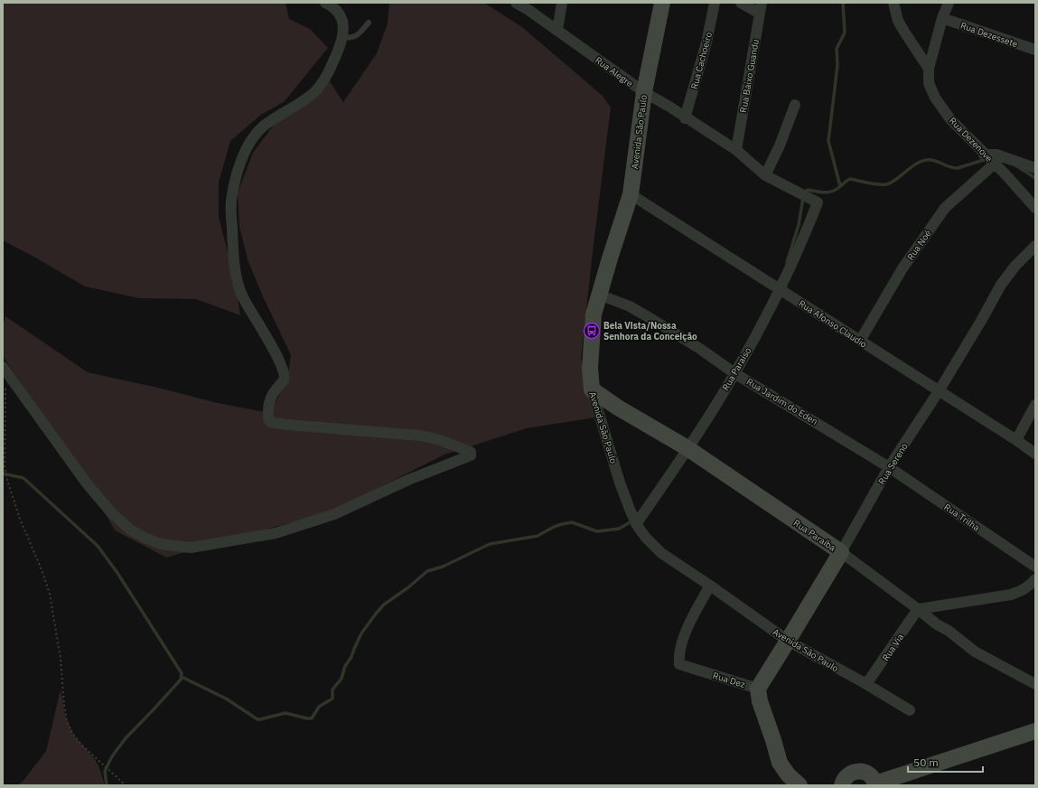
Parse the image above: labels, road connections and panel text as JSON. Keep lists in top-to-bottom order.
{
  "streets": {
    "street": [
      "Rua Dezessete",
      "Rua Cachoeiro",
      "Rua Alegre",
      "Rua Baixo Guandu",
      "Avenida São Paulo",
      "Rua Dezenove",
      "Rua Noé",
      "Rua Afonso Claudio",
      "Rua Paraíso",
      "Rua Jardim do Eden",
      "Rua Sereno",
      "Rua Trilha",
      "Rua Paraíba",
      "Rua Via",
      "Rua Dez"
    ]
  },
  "crossings": [
    ["Rua Dezessete", "Rua Dezenove"],
    ["Rua Cachoeiro", "Rua Alegre"],
    ["Rua Alegre", "Rua Baixo Guandu"],
    ["Rua Alegre", "Avenida São Paulo"],
    ["Rua Alegre", "Rua Paraíso"],
    ["Avenida São Paulo", "Rua Afonso Claudio"],
    ["Avenida São Paulo", "Rua Paraíso"],
    ["Avenida São Paulo", "Rua Jardim do Eden"],
    ["Avenida São Paulo", "Rua Sereno"],
    ["Avenida São Paulo", "Rua Paraíba"],
    ["Avenida São Paulo", "Rua Via"],
    ["Avenida São Paulo", "Rua Dez"],
    ["Rua Dezenove", "Rua Noé"],
    ["Rua Noé", "Rua Afonso Claudio"],
    ["Rua Afonso Claudio", "Rua Paraíso"],
    ["Rua Afonso Claudio", "Rua Sereno"],
    ["Rua Paraíso", "Rua Jardim do Eden"],
    ["Rua Paraíso", "Rua Paraíba"],
    ["Rua Jardim do Eden", "Rua Sereno"],
    ["Rua Jardim do Eden", "Rua Trilha"],
    ["Rua Sereno", "Rua Trilha"],
    ["Rua Sereno", "Rua Paraíba"],
    ["Rua Sereno", "Rua Dez"],
    ["Rua Paraíba", "Rua Via"]
  ],
  "places": {
    "bus stop": ["Bela Vista/Nossa Senhora da Conceição"]
  },
  "scale_bar": "50 m"
}
